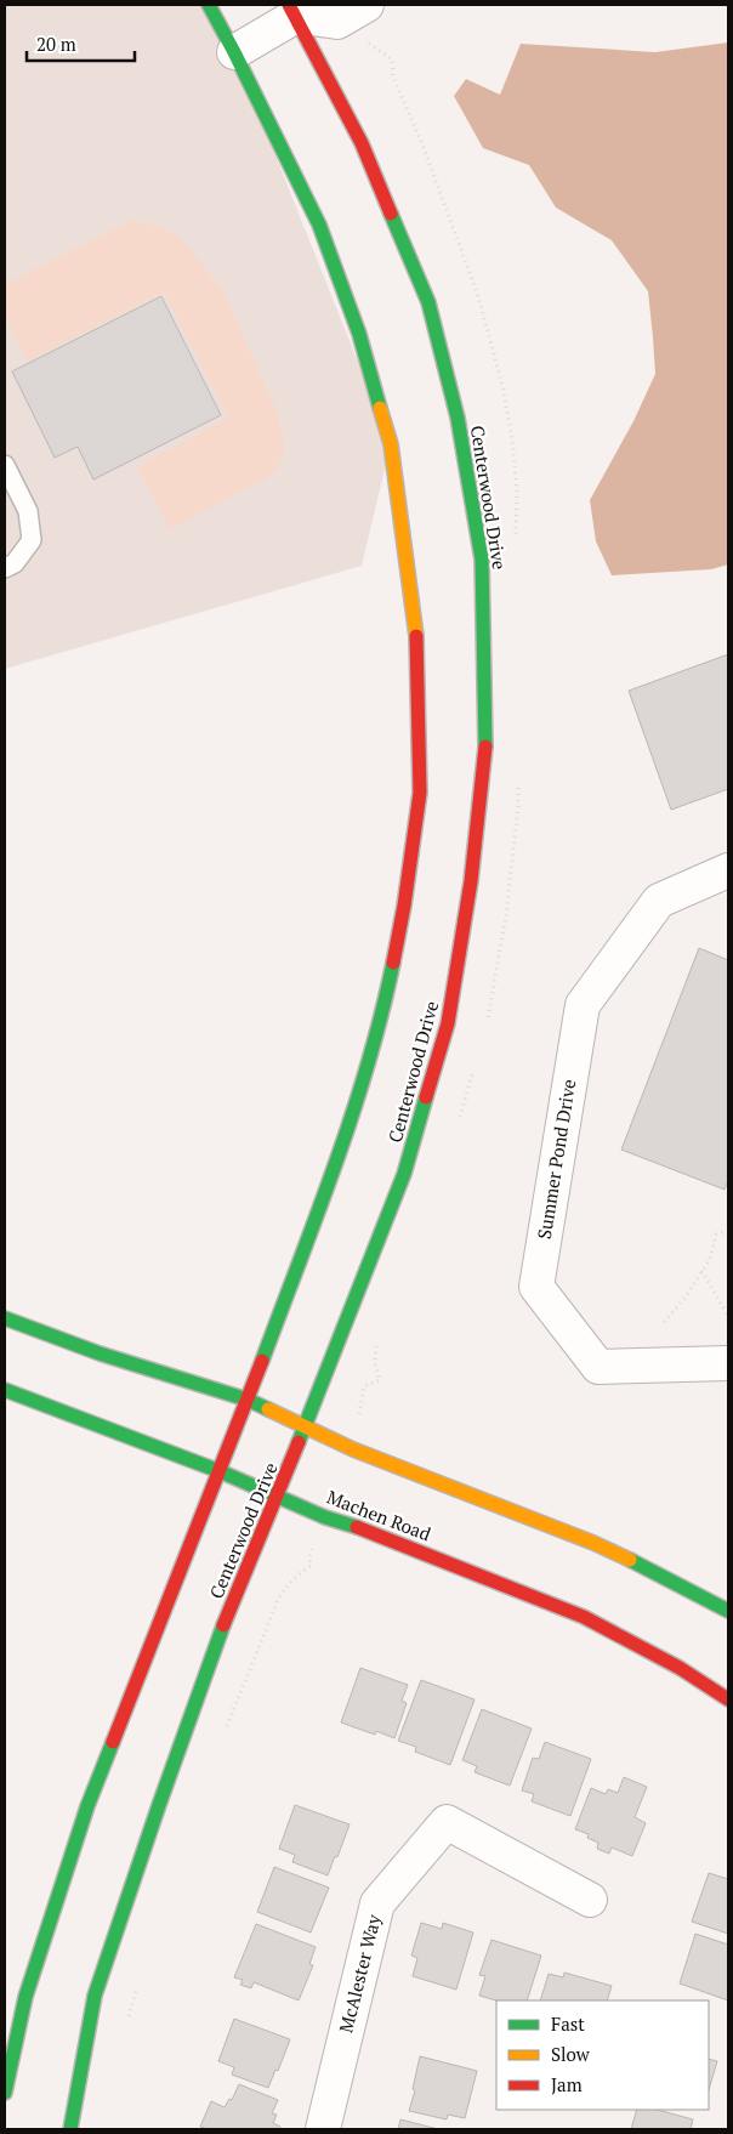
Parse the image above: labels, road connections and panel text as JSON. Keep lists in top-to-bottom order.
{
  "streets": {
    "street": [
      "Centerwood Drive",
      "Summer Pond Drive",
      "Machen Road",
      "McAlester Way"
    ]
  },
  "crossings": [
    ["Centerwood Drive", "Machen Road"]
  ],
  "legend": ["Fast", "Slow", "Jam"],
  "scale_bar": "20 m"
}
